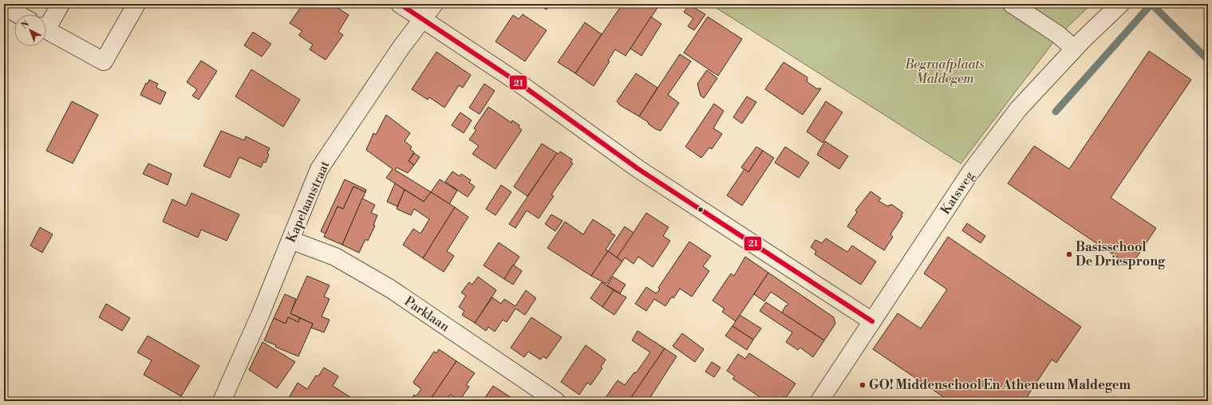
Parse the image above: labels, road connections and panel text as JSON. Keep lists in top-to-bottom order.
{
  "streets": {
    "street": ["Katsweg", "Kapelaanstraat", "Parklaan"]
  },
  "crossings": [
    ["Kapelaanstraat", "Parklaan"]
  ],
  "parks": ["Begraafplaats Maldegem"],
  "places": ["Basisschool De Driesprong", "GO! Middenschool En Atheneum Maldegem"],
  "lines": ["transit line 21"],
  "north": "top left"
}
